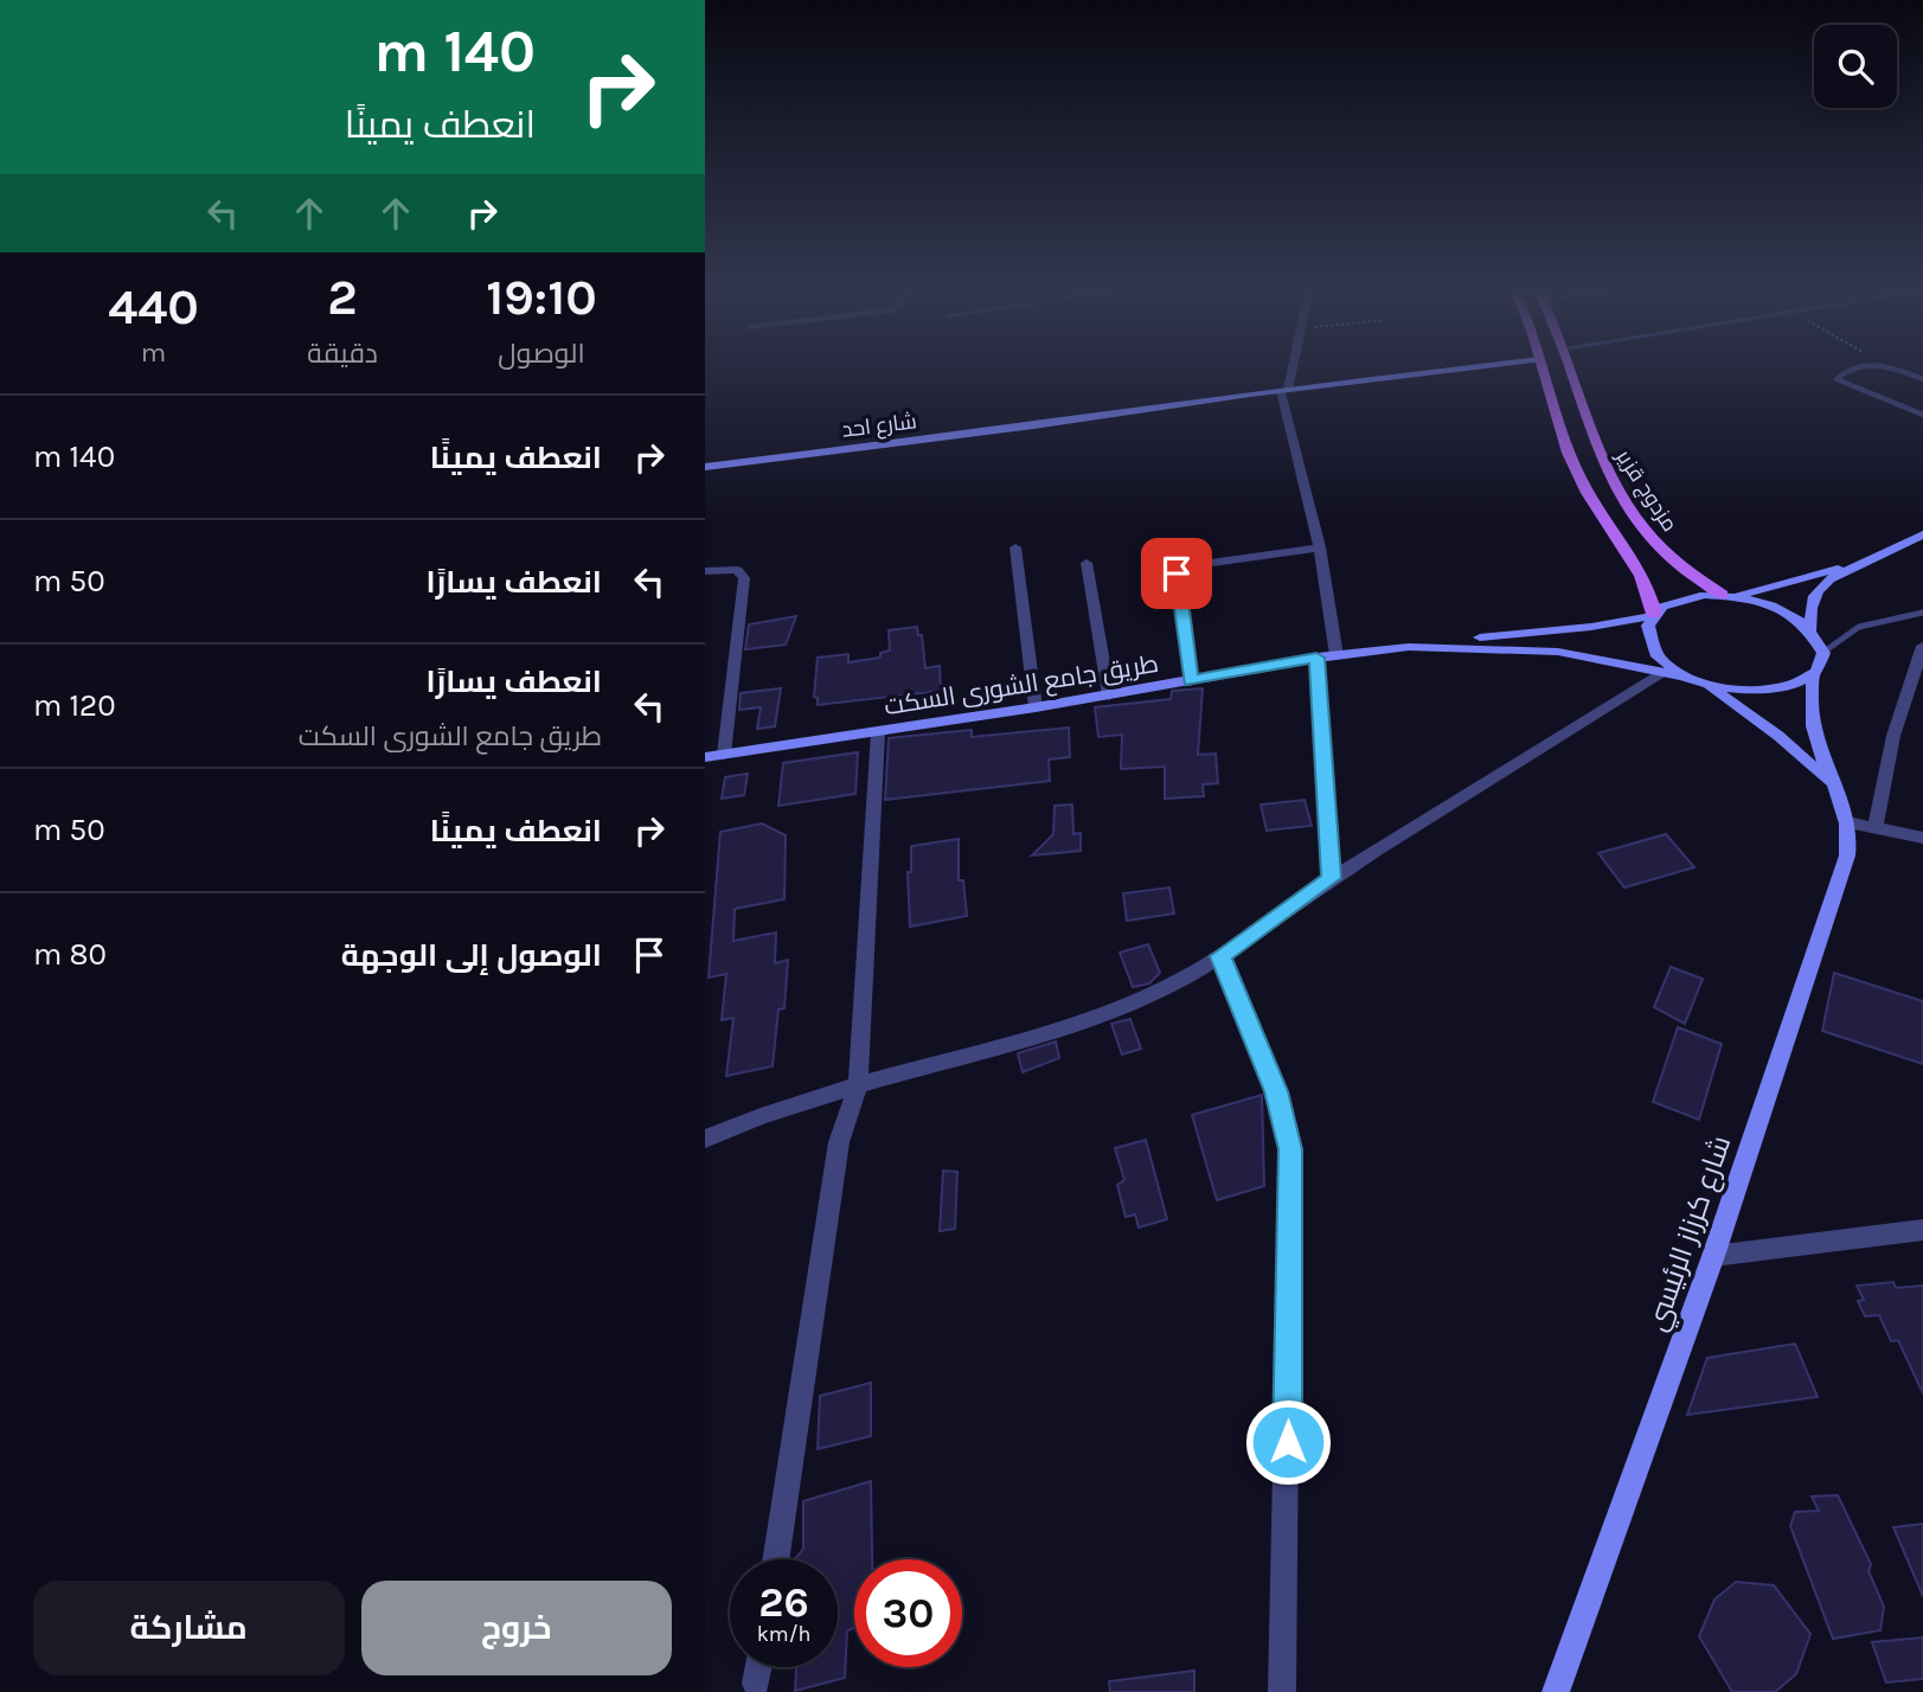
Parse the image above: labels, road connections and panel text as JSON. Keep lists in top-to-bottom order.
{
  "streets": {
    "main road": ["مزدوج قزير"],
    "street": ["شارع احد", "طريق جامع الشورى السكت", "شارع كرزاز الرئيسي"]
  },
  "crossings": [
    ["مزدوج قزير", "شارع كرزاز الرئيسي"],
    ["طريق جامع الشورى السكت", "شارع كرزاز الرئيسي"]
  ],
  "page": {
    "turn": ["140 m", "انعطف يمينًا"],
    "eta": [
      "19:10",
      "الوصول",
      "2",
      "دقيقة",
      "440",
      "m"
    ],
    "list": [
      {
        "name": "انعطف يمينًا",
        "value": "140 m"
      },
      {
        "name": "انعطف يسارًا",
        "value": "50 m"
      },
      {
        "name": "انعطف يسارًا",
        "note": "طريق جامع الشورى السكت",
        "value": "120 m"
      },
      {
        "name": "انعطف يمينًا",
        "value": "50 m"
      },
      {
        "name": "الوصول إلى الوجهة",
        "value": "80 m"
      }
    ],
    "speed": "26 km/h",
    "limit": "30",
    "buttons": ["خروج", "مشاركة"]
  }
}
